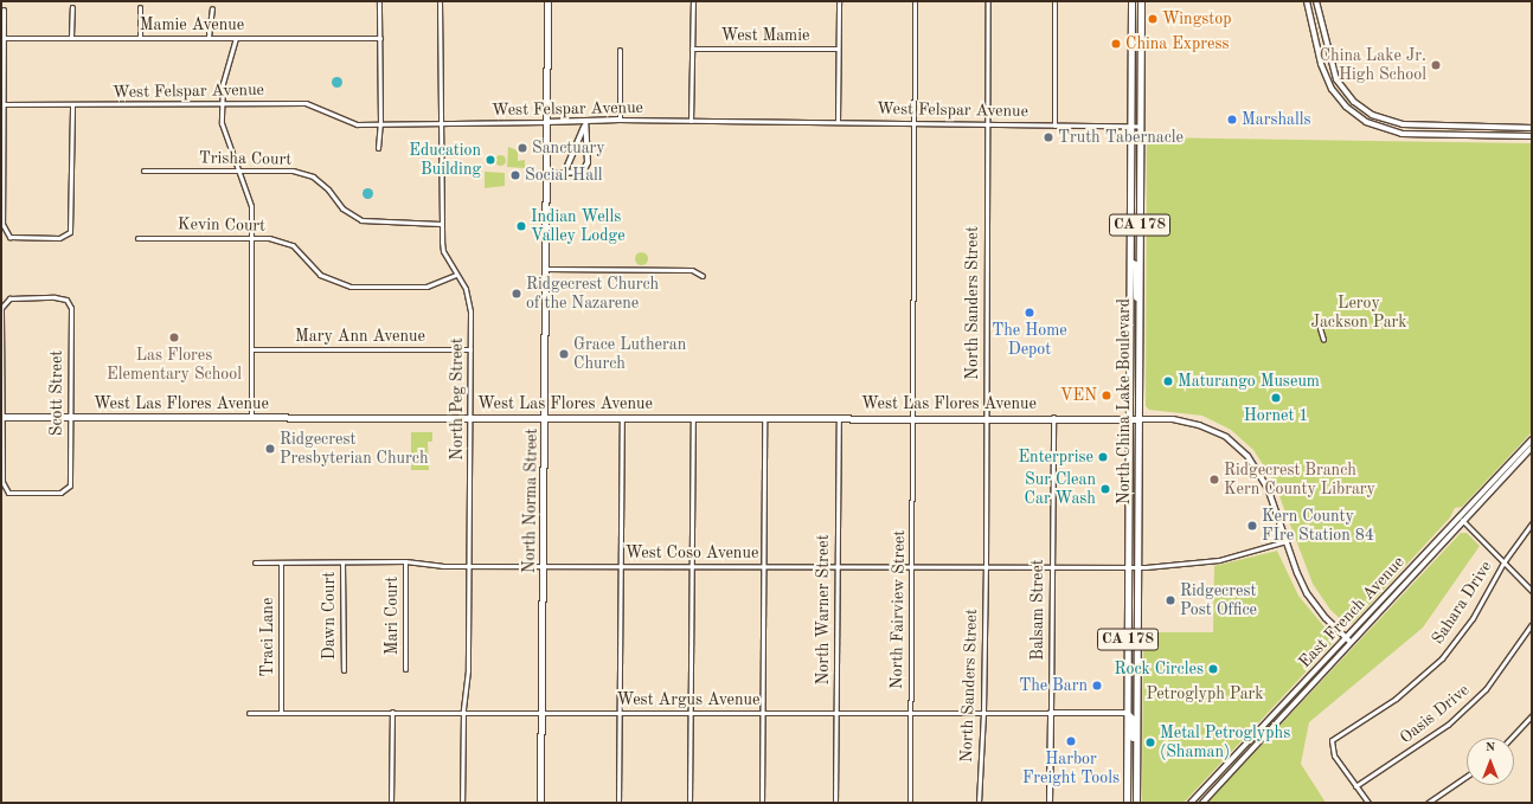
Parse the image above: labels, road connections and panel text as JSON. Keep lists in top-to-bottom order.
{
  "streets": {
    "main road": [
      "CA 178",
      "North China Lake Boulevard",
      "West Las Flores Avenue",
      "North Norma Street"
    ],
    "street": [
      "Mamie Avenue",
      "West Mamie",
      "West Felspar Avenue",
      "Trisha Court",
      "Kevin Court",
      "North Sanders Street",
      "Mary Ann Avenue",
      "Scott Street",
      "North Peg Street",
      "West Coso Avenue",
      "Sahara Drive",
      "North Warner Street",
      "North Fairview Street",
      "Balsam Street",
      "East French Avenue",
      "Dawn Court",
      "Mari Court",
      "Traci Lane",
      "West Argus Avenue",
      "Oasis Drive"
    ]
  },
  "crossings": [
    ["West Felspar Avenue", "North Sanders Street"],
    ["West Felspar Avenue", "North Peg Street"],
    ["West Felspar Avenue", "North China Lake Boulevard"],
    ["West Felspar Avenue", "North Norma Street"],
    ["West Felspar Avenue", "North Fairview Street"],
    ["Trisha Court", "North Peg Street"],
    ["Kevin Court", "North Peg Street"],
    ["North Sanders Street", "West Las Flores Avenue"],
    ["North Sanders Street", "West Coso Avenue"],
    ["North Sanders Street", "West Argus Avenue"],
    ["Mary Ann Avenue", "North Peg Street"],
    ["Scott Street", "West Las Flores Avenue"],
    ["North Peg Street", "West Las Flores Avenue"],
    ["North Peg Street", "West Coso Avenue"],
    ["North Peg Street", "West Argus Avenue"],
    ["North China Lake Boulevard", "West Las Flores Avenue"],
    ["North China Lake Boulevard", "West Coso Avenue"],
    ["North China Lake Boulevard", "West Argus Avenue"],
    ["West Las Flores Avenue", "North Norma Street"],
    ["West Las Flores Avenue", "North Warner Street"],
    ["West Las Flores Avenue", "North Fairview Street"],
    ["West Las Flores Avenue", "Balsam Street"],
    ["North Norma Street", "West Coso Avenue"],
    ["North Norma Street", "West Argus Avenue"],
    ["West Coso Avenue", "North Warner Street"],
    ["West Coso Avenue", "North Fairview Street"],
    ["West Coso Avenue", "Balsam Street"],
    ["West Coso Avenue", "Dawn Court"],
    ["West Coso Avenue", "Mari Court"],
    ["West Coso Avenue", "Traci Lane"],
    ["Sahara Drive", "Oasis Drive"],
    ["North Warner Street", "West Argus Avenue"],
    ["North Fairview Street", "West Argus Avenue"],
    ["Balsam Street", "West Argus Avenue"],
    ["Traci Lane", "West Argus Avenue"]
  ],
  "parks": ["Leroy Jackson Park", "Petroglyph Park"],
  "places": [
    "Wingstop",
    "China Express",
    "China Lake Jr. High School",
    "Marshalls",
    "Truth Tabernacle",
    "Sanctuary",
    "Education Building",
    "Social Hall",
    "Indian Wells Valley Lodge",
    "Ridgecrest Church of the Nazarene",
    "The Home Depot",
    "Las Flores Elementary School",
    "Grace Lutheran Church",
    "Maturango Museum",
    "VEN",
    "Hornet 1",
    "Ridgecrest Presbyterian Church",
    "Enterprise",
    "Ridgecrest Branch Kern County Library",
    "Sur Clean Car Wash",
    "Kern County FIre Station 84",
    "Ridgecrest Post Office",
    "Rock Circles",
    "The Barn",
    "Harbor Freight Tools",
    "Metal Petroglyphs (Shaman)"
  ],
  "north": "top"
}
